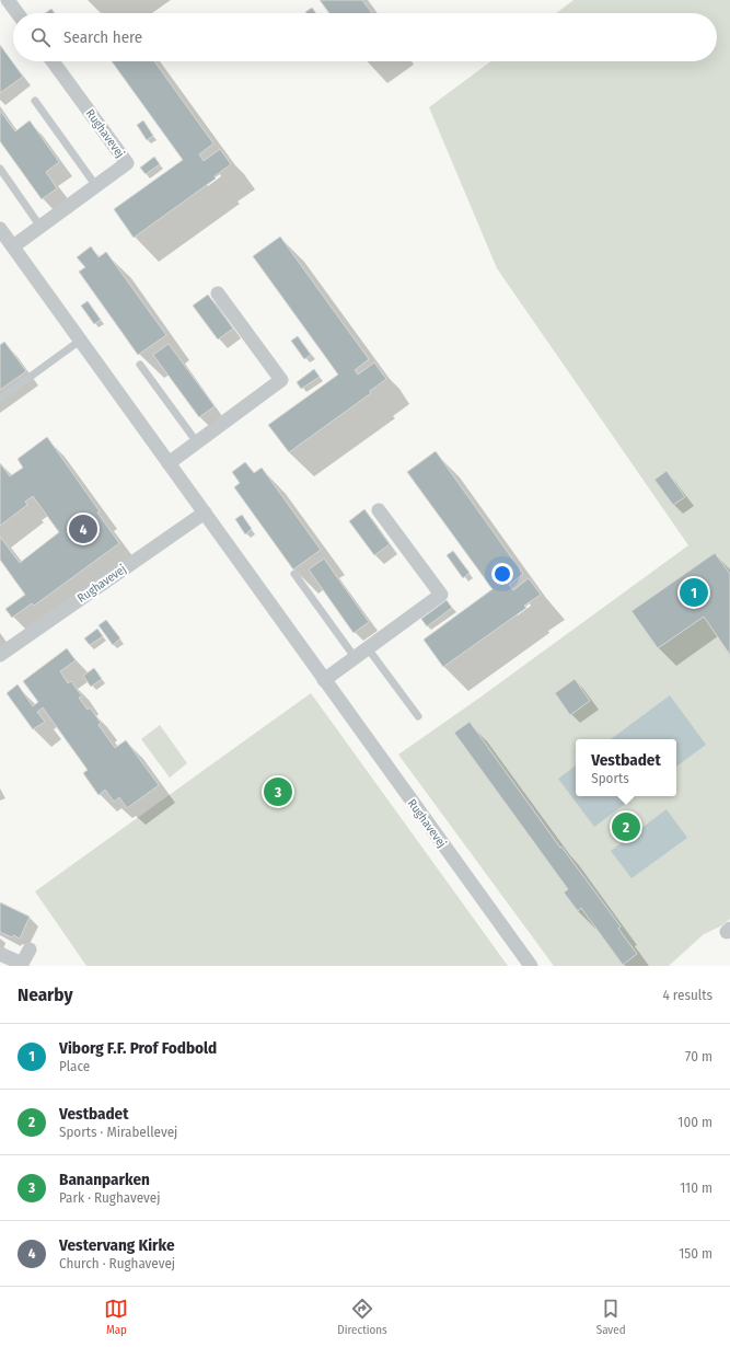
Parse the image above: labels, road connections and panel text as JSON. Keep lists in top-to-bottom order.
{
  "streets": {
    "street": ["Rughavevej"]
  },
  "page": {
    "search": "Search here",
    "pins": [
      "4",
      "1",
      "3",
      "2"
    ],
    "popup": ["Vestbadet", "Sports"],
    "heading": ["Nearby", "4 results"],
    "list": [
      {
        "mark": "1",
        "name": "Viborg F.F. Prof Fodbold",
        "note": "Place",
        "value": "70 m"
      },
      {
        "mark": "2",
        "name": "Vestbadet",
        "note": "Sports · Mirabellevej",
        "value": "100 m"
      },
      {
        "mark": "3",
        "name": "Bananparken",
        "note": "Park · Rughavevej",
        "value": "110 m"
      },
      {
        "mark": "4",
        "name": "Vestervang Kirke",
        "note": "Church · Rughavevej",
        "value": "150 m"
      }
    ],
    "nav": ["Map", "Directions", "Saved"]
  }
}
